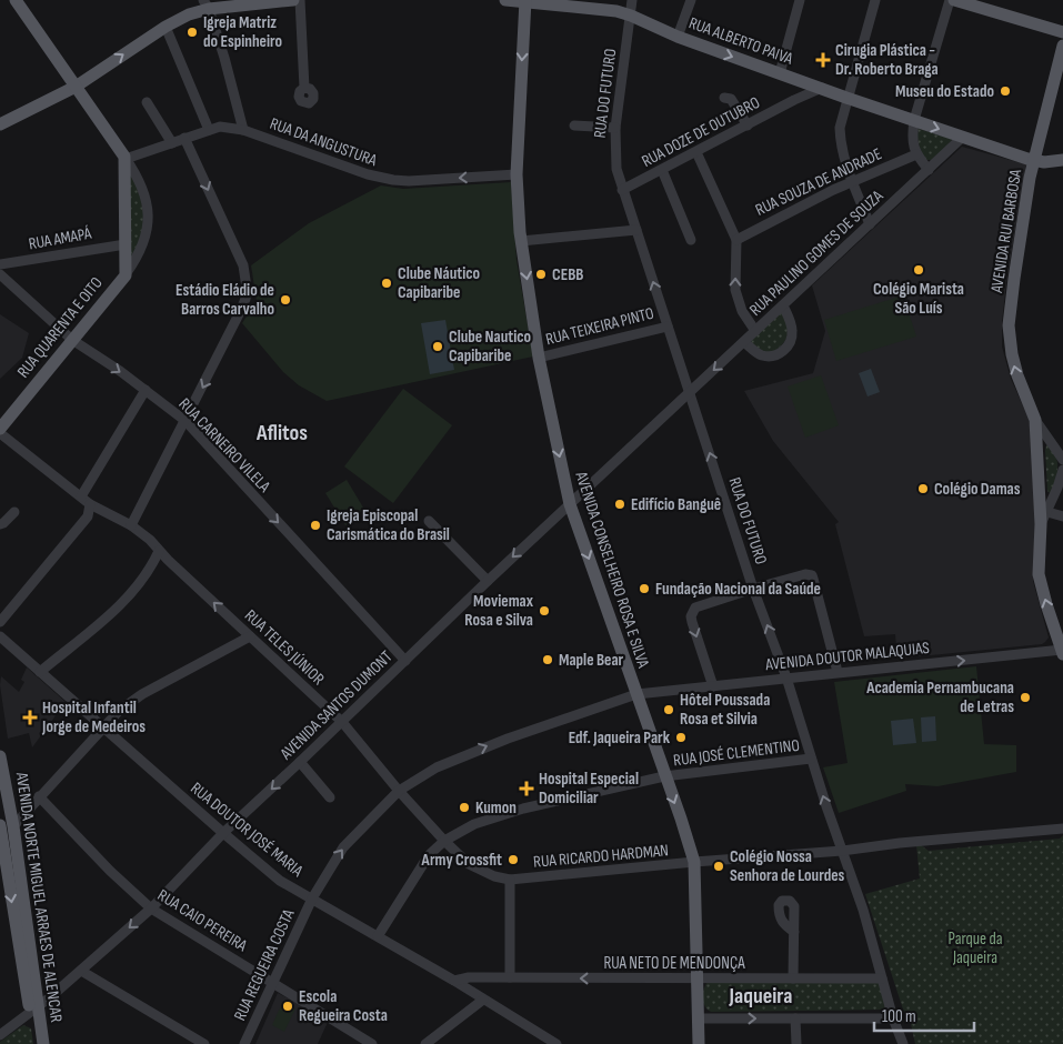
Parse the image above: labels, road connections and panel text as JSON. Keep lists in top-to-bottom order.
{
  "streets": {
    "main road": [
      "RUA ALBERTO PAIVA",
      "AVENIDA RUI BARBOSA",
      "RUA QUARENTA E OITO",
      "AVENIDA CONSELHEIRO ROSA E SILVA",
      "AVENIDA NORTE MIGUEL ARRAES DE ALENCAR"
    ],
    "street": [
      "RUA DO FUTURO",
      "RUA DOZE DE OUTUBRO",
      "RUA DA ANGUSTURA",
      "RUA SOUZA DE ANDRADE",
      "RUA AMAPÁ",
      "RUA PAULINO GOMES DE SOUZA",
      "RUA TEIXEIRA PINTO",
      "RUA CARNEIRO VILELA",
      "RUA TELES JÚNIOR",
      "AVENIDA DOUTOR MALAQUIAS",
      "AVENIDA SANTOS DUMONT",
      "RUA JOSÉ CLEMENTINO",
      "RUA DOUTOR JOSÉ MARIA",
      "RUA RICARDO HARDMAN",
      "RUA CAIO PEREIRA",
      "RUA NETO DE MENDONÇA",
      "RUA REGUEIRA COSTA"
    ]
  },
  "crossings": [
    ["RUA ALBERTO PAIVA", "RUA DO FUTURO"],
    ["RUA ALBERTO PAIVA", "RUA DOZE DE OUTUBRO"],
    ["RUA ALBERTO PAIVA", "AVENIDA RUI BARBOSA"],
    ["RUA ALBERTO PAIVA", "RUA PAULINO GOMES DE SOUZA"],
    ["RUA ALBERTO PAIVA", "AVENIDA CONSELHEIRO ROSA E SILVA"],
    ["RUA DO FUTURO", "RUA DOZE DE OUTUBRO"],
    ["RUA DO FUTURO", "RUA PAULINO GOMES DE SOUZA"],
    ["RUA DO FUTURO", "RUA TEIXEIRA PINTO"],
    ["RUA DO FUTURO", "AVENIDA DOUTOR MALAQUIAS"],
    ["RUA DO FUTURO", "AVENIDA SANTOS DUMONT"],
    ["RUA DO FUTURO", "RUA JOSÉ CLEMENTINO"],
    ["RUA DO FUTURO", "RUA RICARDO HARDMAN"],
    ["RUA DO FUTURO", "RUA NETO DE MENDONÇA"],
    ["RUA DA ANGUSTURA", "RUA QUARENTA E OITO"],
    ["RUA DA ANGUSTURA", "AVENIDA CONSELHEIRO ROSA E SILVA"],
    ["AVENIDA RUI BARBOSA", "AVENIDA DOUTOR MALAQUIAS"],
    ["RUA AMAPÁ", "RUA QUARENTA E OITO"],
    ["RUA PAULINO GOMES DE SOUZA", "AVENIDA SANTOS DUMONT"],
    ["RUA TEIXEIRA PINTO", "AVENIDA CONSELHEIRO ROSA E SILVA"],
    ["RUA QUARENTA E OITO", "RUA CARNEIRO VILELA"],
    ["RUA CARNEIRO VILELA", "AVENIDA SANTOS DUMONT"],
    ["AVENIDA CONSELHEIRO ROSA E SILVA", "AVENIDA DOUTOR MALAQUIAS"],
    ["AVENIDA CONSELHEIRO ROSA E SILVA", "AVENIDA SANTOS DUMONT"],
    ["AVENIDA CONSELHEIRO ROSA E SILVA", "RUA JOSÉ CLEMENTINO"],
    ["AVENIDA CONSELHEIRO ROSA E SILVA", "RUA RICARDO HARDMAN"],
    ["AVENIDA CONSELHEIRO ROSA E SILVA", "RUA NETO DE MENDONÇA"],
    ["RUA TELES JÚNIOR", "AVENIDA DOUTOR MALAQUIAS"],
    ["RUA TELES JÚNIOR", "AVENIDA SANTOS DUMONT"],
    ["RUA TELES JÚNIOR", "RUA JOSÉ CLEMENTINO"],
    ["RUA TELES JÚNIOR", "RUA RICARDO HARDMAN"],
    ["RUA TELES JÚNIOR", "RUA REGUEIRA COSTA"],
    ["AVENIDA DOUTOR MALAQUIAS", "RUA REGUEIRA COSTA"],
    ["AVENIDA SANTOS DUMONT", "RUA DOUTOR JOSÉ MARIA"],
    ["AVENIDA SANTOS DUMONT", "AVENIDA NORTE MIGUEL ARRAES DE ALENCAR"],
    ["AVENIDA SANTOS DUMONT", "RUA CAIO PEREIRA"],
    ["RUA JOSÉ CLEMENTINO", "RUA DOUTOR JOSÉ MARIA"],
    ["RUA DOUTOR JOSÉ MARIA", "RUA NETO DE MENDONÇA"],
    ["RUA DOUTOR JOSÉ MARIA", "RUA REGUEIRA COSTA"],
    ["RUA CAIO PEREIRA", "RUA REGUEIRA COSTA"]
  ],
  "one_way": [
    "RUA DO FUTURO",
    "RUA DA ANGUSTURA",
    "AVENIDA RUI BARBOSA",
    "RUA CARNEIRO VILELA",
    "AVENIDA CONSELHEIRO ROSA E SILVA",
    "AVENIDA DOUTOR MALAQUIAS",
    "RUA NETO DE MENDONÇA",
    "RUA REGUEIRA COSTA"
  ],
  "districts": ["Aflitos", "Jaqueira"],
  "parks": ["Parque da Jaqueira"],
  "places": {
    "other": [
      "Igreja Matriz do Espinheiro",
      "Museu do Estado",
      "Colégio Marista São Luís",
      "CEBB",
      "Clube Náutico Capibaribe",
      "Estádio Eládio de Barros Carvalho",
      "Clube Nautico Capibaribe",
      "Colégio Damas",
      "Edifício Banguê",
      "Igreja Episcopal Carismática do Brasil",
      "Fundação Nacional da Saúde",
      "Moviemax Rosa e Silva",
      "Maple Bear",
      "Academia Pernambucana de Letras",
      "Hôtel Poussada Rosa et Silvia",
      "Edf. Jaqueira Park",
      "Kumon",
      "Army Crossfit",
      "Colégio Nossa Senhora de Lourdes",
      "Escola Regueira Costa"
    ],
    "health": ["Cirugia Plástica - Dr. Roberto Braga", "Hospital Infantil Jorge de Medeiros", "Hospital Especial Domiciliar"]
  },
  "scale_bar": "100 m"
}
